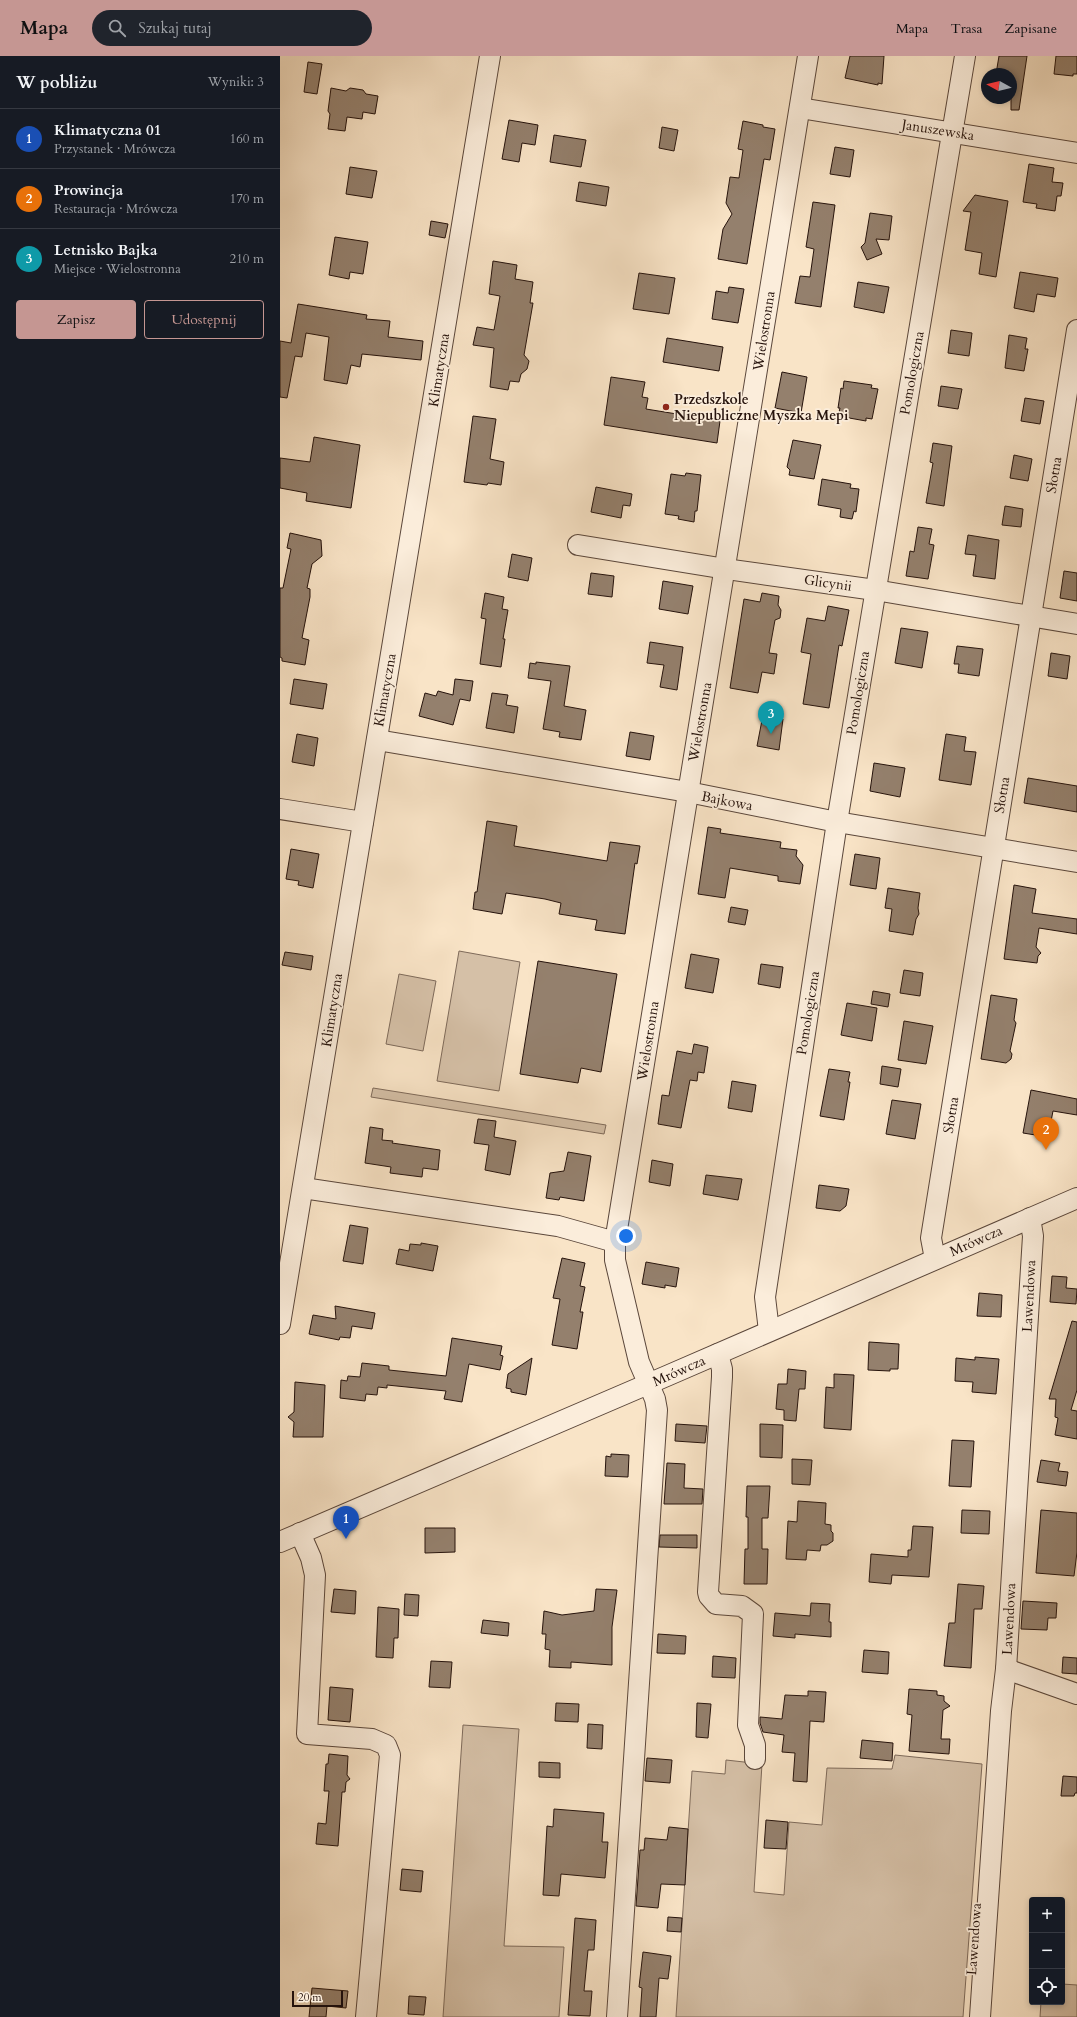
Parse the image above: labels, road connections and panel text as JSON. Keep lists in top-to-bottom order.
{
  "streets": {
    "street": [
      "Januszewska",
      "Wielostronna",
      "Klimatyczna",
      "Pomologiczna",
      "Słotna",
      "Glicynii",
      "Bajkowa",
      "Mrówcza",
      "Lawendowa"
    ]
  },
  "crossings": [
    ["Januszewska", "Wielostronna"],
    ["Januszewska", "Pomologiczna"],
    ["Wielostronna", "Glicynii"],
    ["Wielostronna", "Bajkowa"],
    ["Wielostronna", "Mrówcza"],
    ["Klimatyczna", "Bajkowa"],
    ["Pomologiczna", "Glicynii"],
    ["Pomologiczna", "Bajkowa"],
    ["Pomologiczna", "Mrówcza"],
    ["Słotna", "Glicynii"],
    ["Słotna", "Bajkowa"],
    ["Słotna", "Mrówcza"],
    ["Mrówcza", "Lawendowa"]
  ],
  "places": ["Przedszkole Niepubliczne Myszka Mepi"],
  "scale_bar": "20 m",
  "north": "left",
  "page": {
    "header": "Mapa",
    "search": "Szukaj tutaj",
    "nav": ["Mapa", "Trasa", "Zapisane"],
    "heading": ["W pobliżu", "Wyniki: 3"],
    "list": [
      {
        "mark": "1",
        "name": "Klimatyczna 01",
        "note": "Przystanek · Mrówcza",
        "value": "160 m"
      },
      {
        "mark": "2",
        "name": "Prowincja",
        "note": "Restauracja · Mrówcza",
        "value": "170 m"
      },
      {
        "mark": "3",
        "name": "Letnisko Bajka",
        "note": "Miejsce · Wielostronna",
        "value": "210 m"
      }
    ],
    "buttons": ["Zapisz", "Udostępnij"],
    "pins": ["3", "2", "1"],
    "map_buttons": ["+", "−"],
    "scale": "20 m"
  }
}
